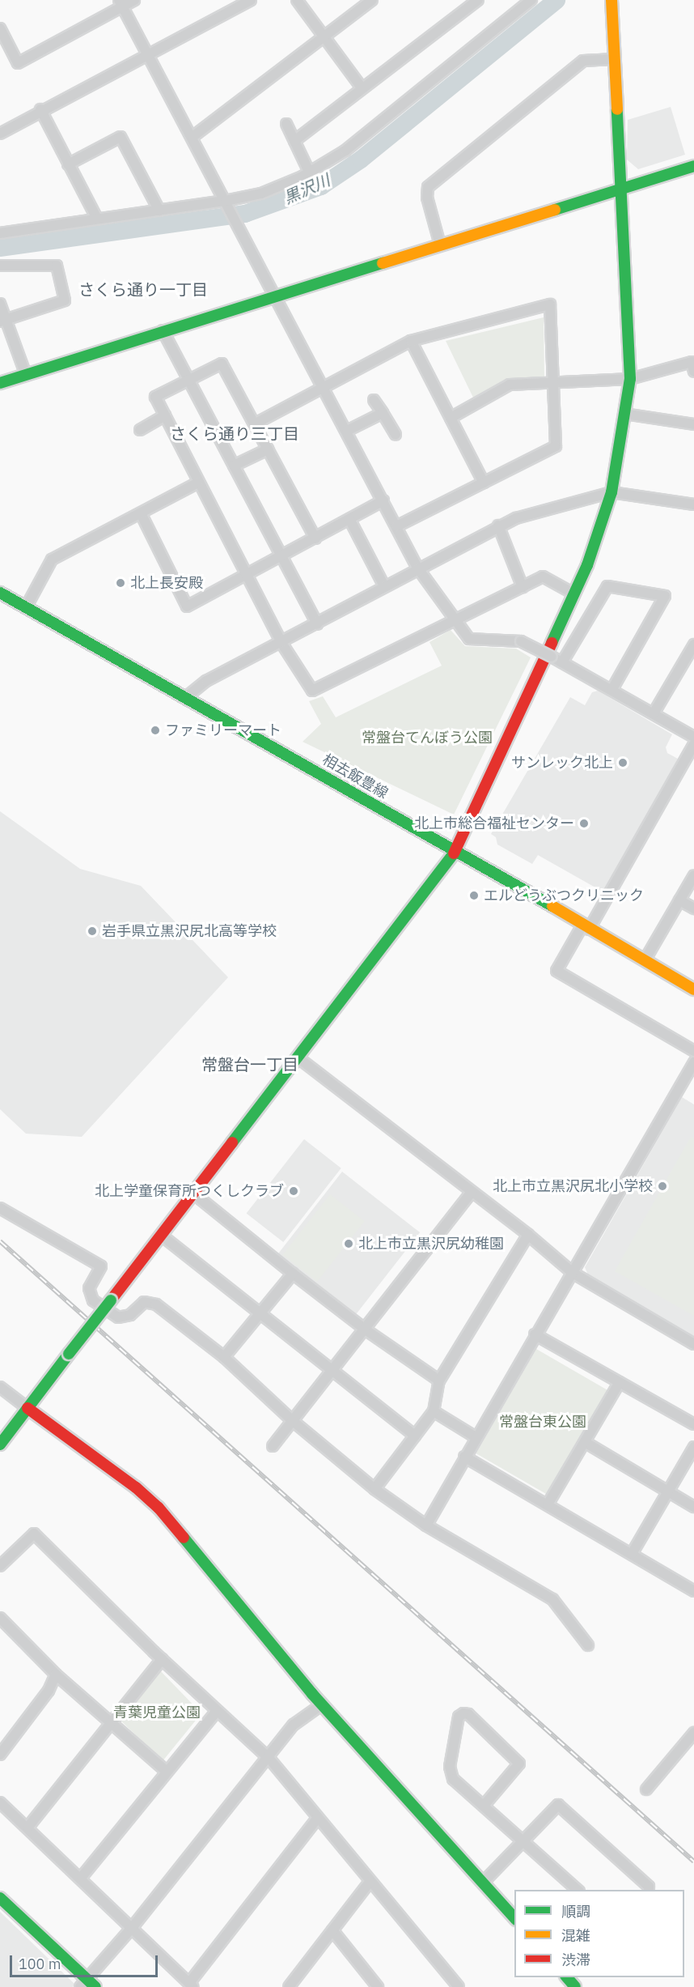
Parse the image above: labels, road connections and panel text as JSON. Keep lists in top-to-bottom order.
{
  "streets": {
    "street": ["相去飯豊線"]
  },
  "districts": ["さくら通り一丁目", "さくら通り三丁目", "常盤台一丁目"],
  "water": ["黒沢川"],
  "parks": ["常盤台てんぼう公園", "常盤台東公園", "青葉児童公園"],
  "places": [
    "北上長安殿",
    "ファミリーマート",
    "サンレック北上",
    "北上市総合福祉センター",
    "エルどうぶつクリニック",
    "岩手県立黒沢尻北高等学校",
    "北上市立黒沢尻北小学校",
    "北上学童保育所つくしクラブ",
    "北上市立黒沢尻幼稚園"
  ],
  "legend": ["順調", "混雑", "渋滞"],
  "scale_bar": "100 m"
}
